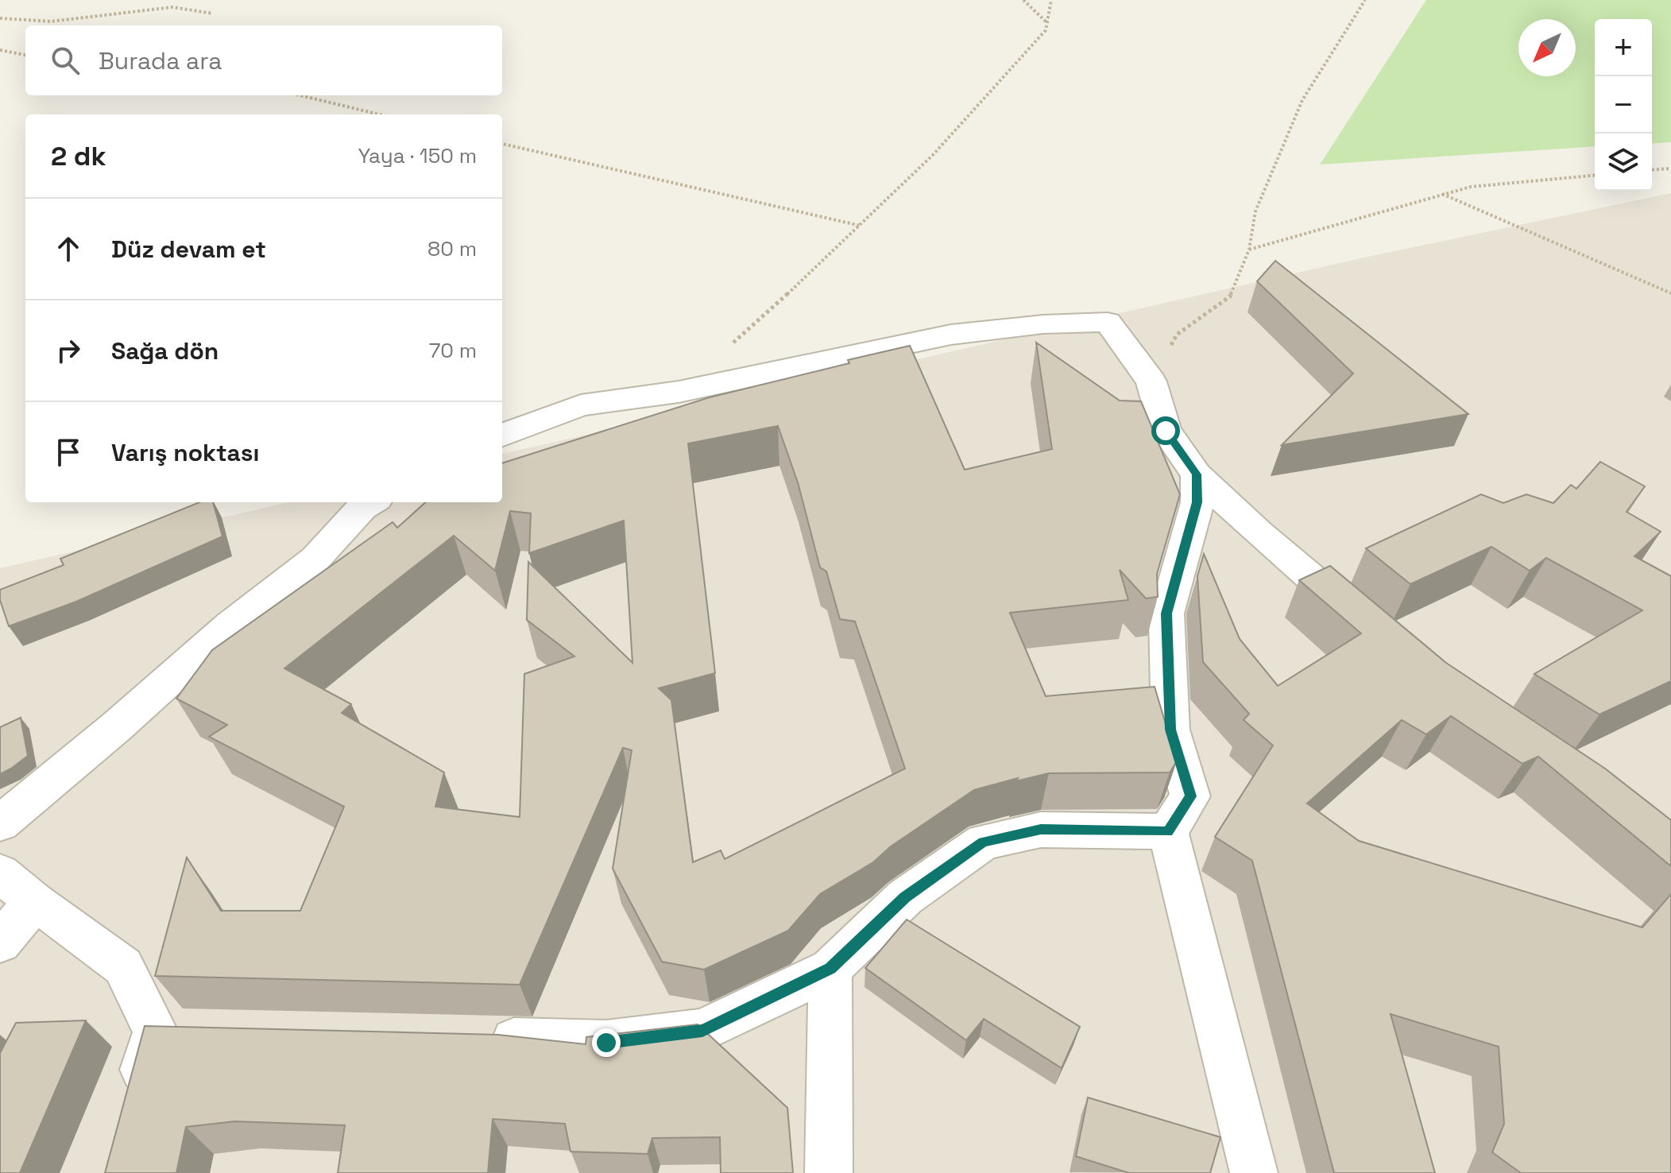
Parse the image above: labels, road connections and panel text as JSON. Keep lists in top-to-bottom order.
{
  "north": "bottom left",
  "page": {
    "map_buttons": ["+", "−"],
    "search": "Burada ara",
    "heading": ["2 dk", "Yaya · 150 m"],
    "list": [
      ["Düz devam et", "80 m"],
      ["Sağa dön", "70 m"],
      "Varış noktası"
    ]
  }
}
